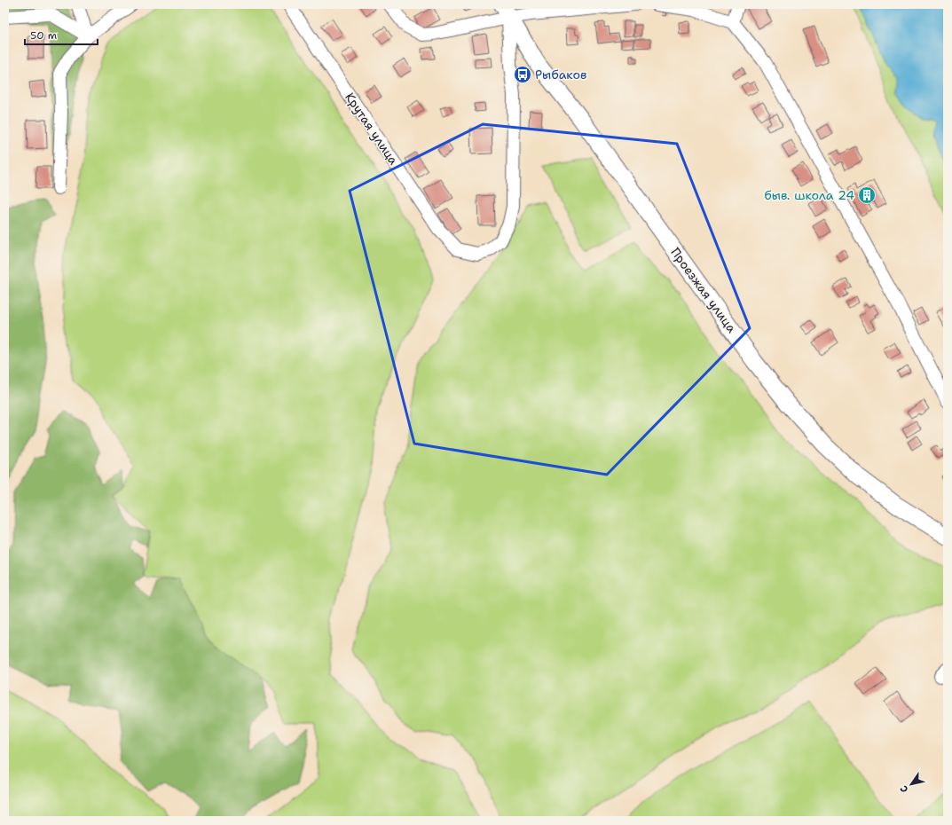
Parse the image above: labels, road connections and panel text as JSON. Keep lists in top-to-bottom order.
{
  "streets": {
    "main road": ["Проезжая улица"],
    "street": ["Крутая улица"]
  },
  "crossings": [
    ["Крутая улица", "Проезжая улица"]
  ],
  "places": {
    "bus stop": ["Рыбаков"],
    "building": ["быв. школа 24"]
  },
  "scale_bar": "50 m",
  "north": "bottom left"
}
